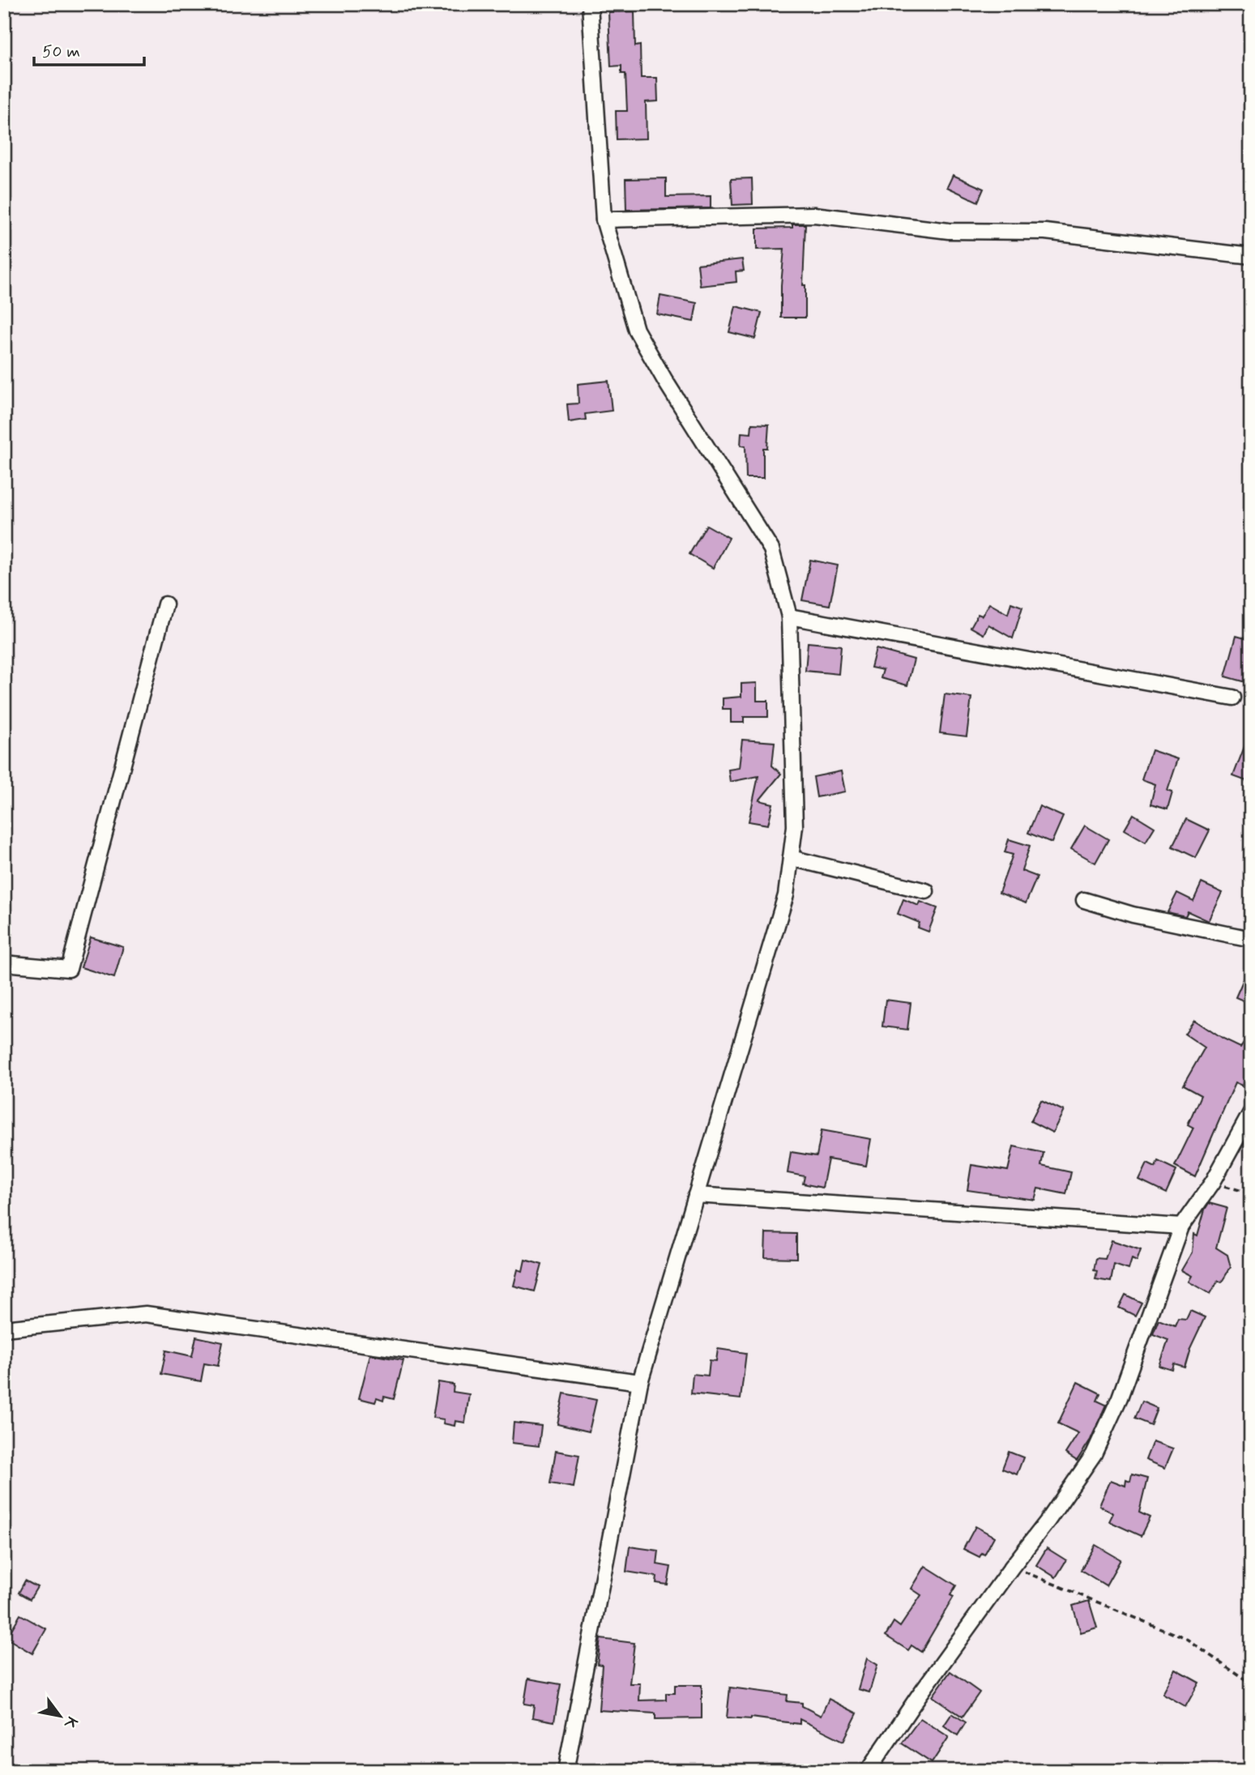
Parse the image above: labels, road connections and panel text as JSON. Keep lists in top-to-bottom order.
{
  "scale_bar": "50 m",
  "north": "bottom right"
}
